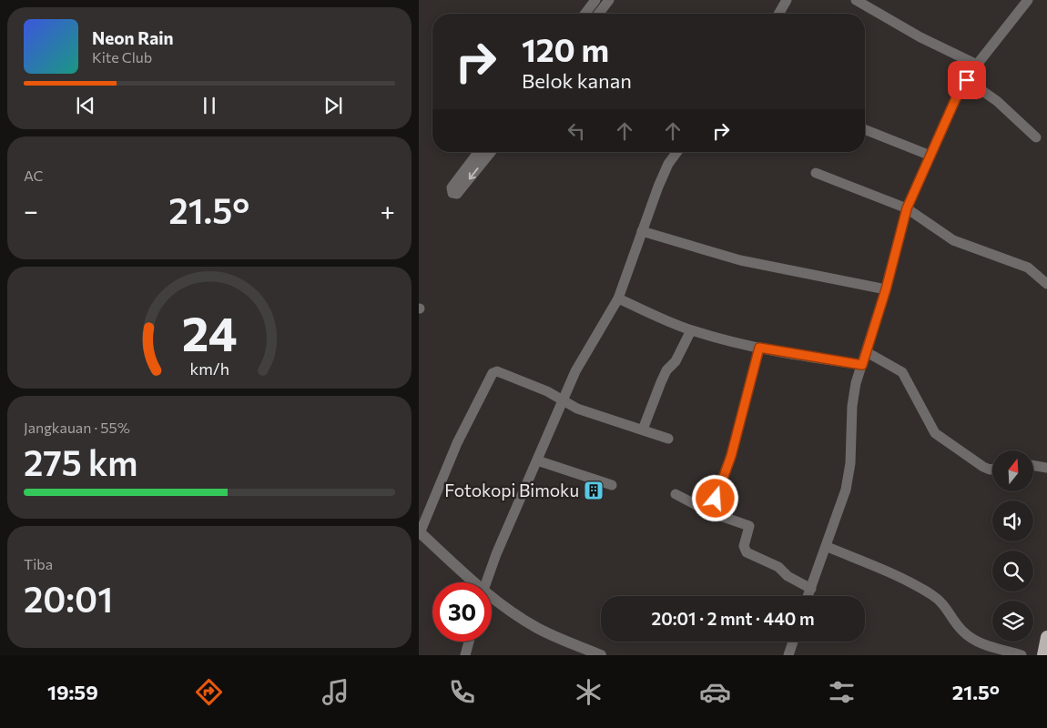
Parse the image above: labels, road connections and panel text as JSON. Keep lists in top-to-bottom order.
{
  "places": {
    "building": ["Fotokopi Bimoku"]
  },
  "north": "top",
  "page": {
    "turn": ["120 m", "Belok kanan"],
    "song": ["Neon Rain", "Kite Club"],
    "tile": [
      "AC",
      ["Jangkauan · 55%", "275 km"],
      ["Tiba", "20:01"]
    ],
    "heat": ["−", "21.5°", "+"],
    "limit": "30",
    "trip": "20:01 · 2 mnt · 440 m",
    "tabs": ["19:59", "21.5°"],
    "gauge": ["24", "km/h"]
  }
}
